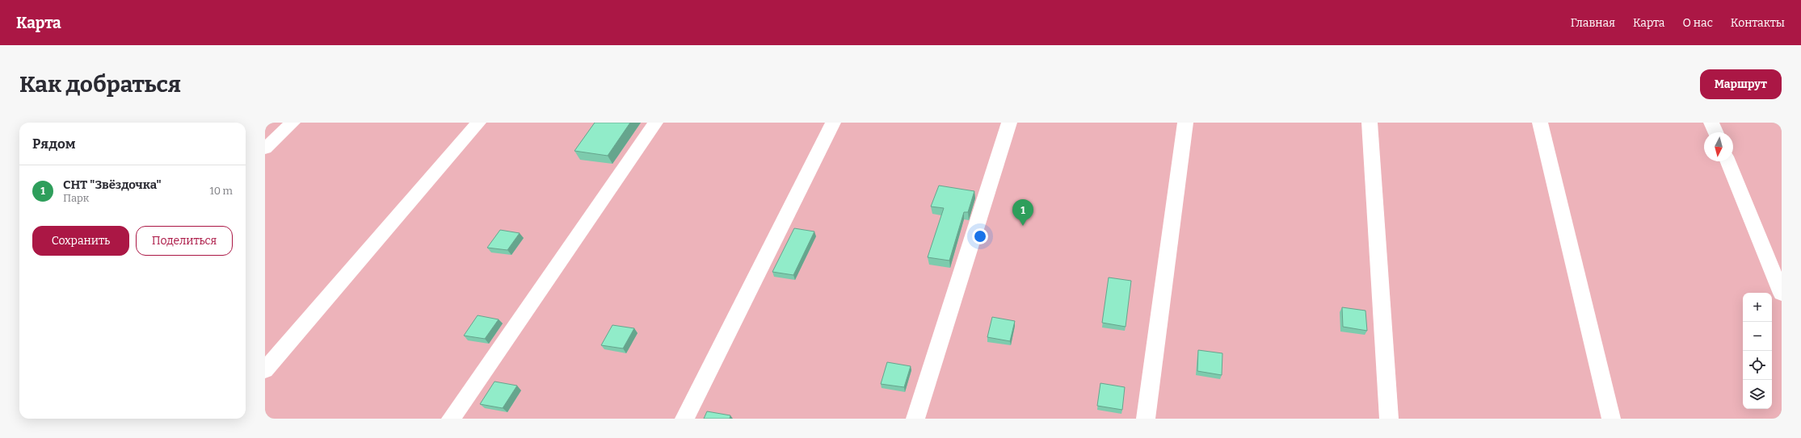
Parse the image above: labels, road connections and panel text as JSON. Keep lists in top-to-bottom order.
{
  "north": "bottom",
  "page": {
    "header": "Карта",
    "nav": [
      "Главная",
      "Карта",
      "О нас",
      "Контакты"
    ],
    "buttons": [
      "Маршрут",
      ["Сохранить", "Поделиться"]
    ],
    "title": "Как добраться",
    "heading": "Рядом",
    "list": [
      {
        "mark": "1",
        "name": "СНТ \"Звёздочка\"",
        "note": "Парк",
        "value": "10 m"
      }
    ],
    "pins": "1",
    "map_buttons": ["+", "−"]
  }
}
